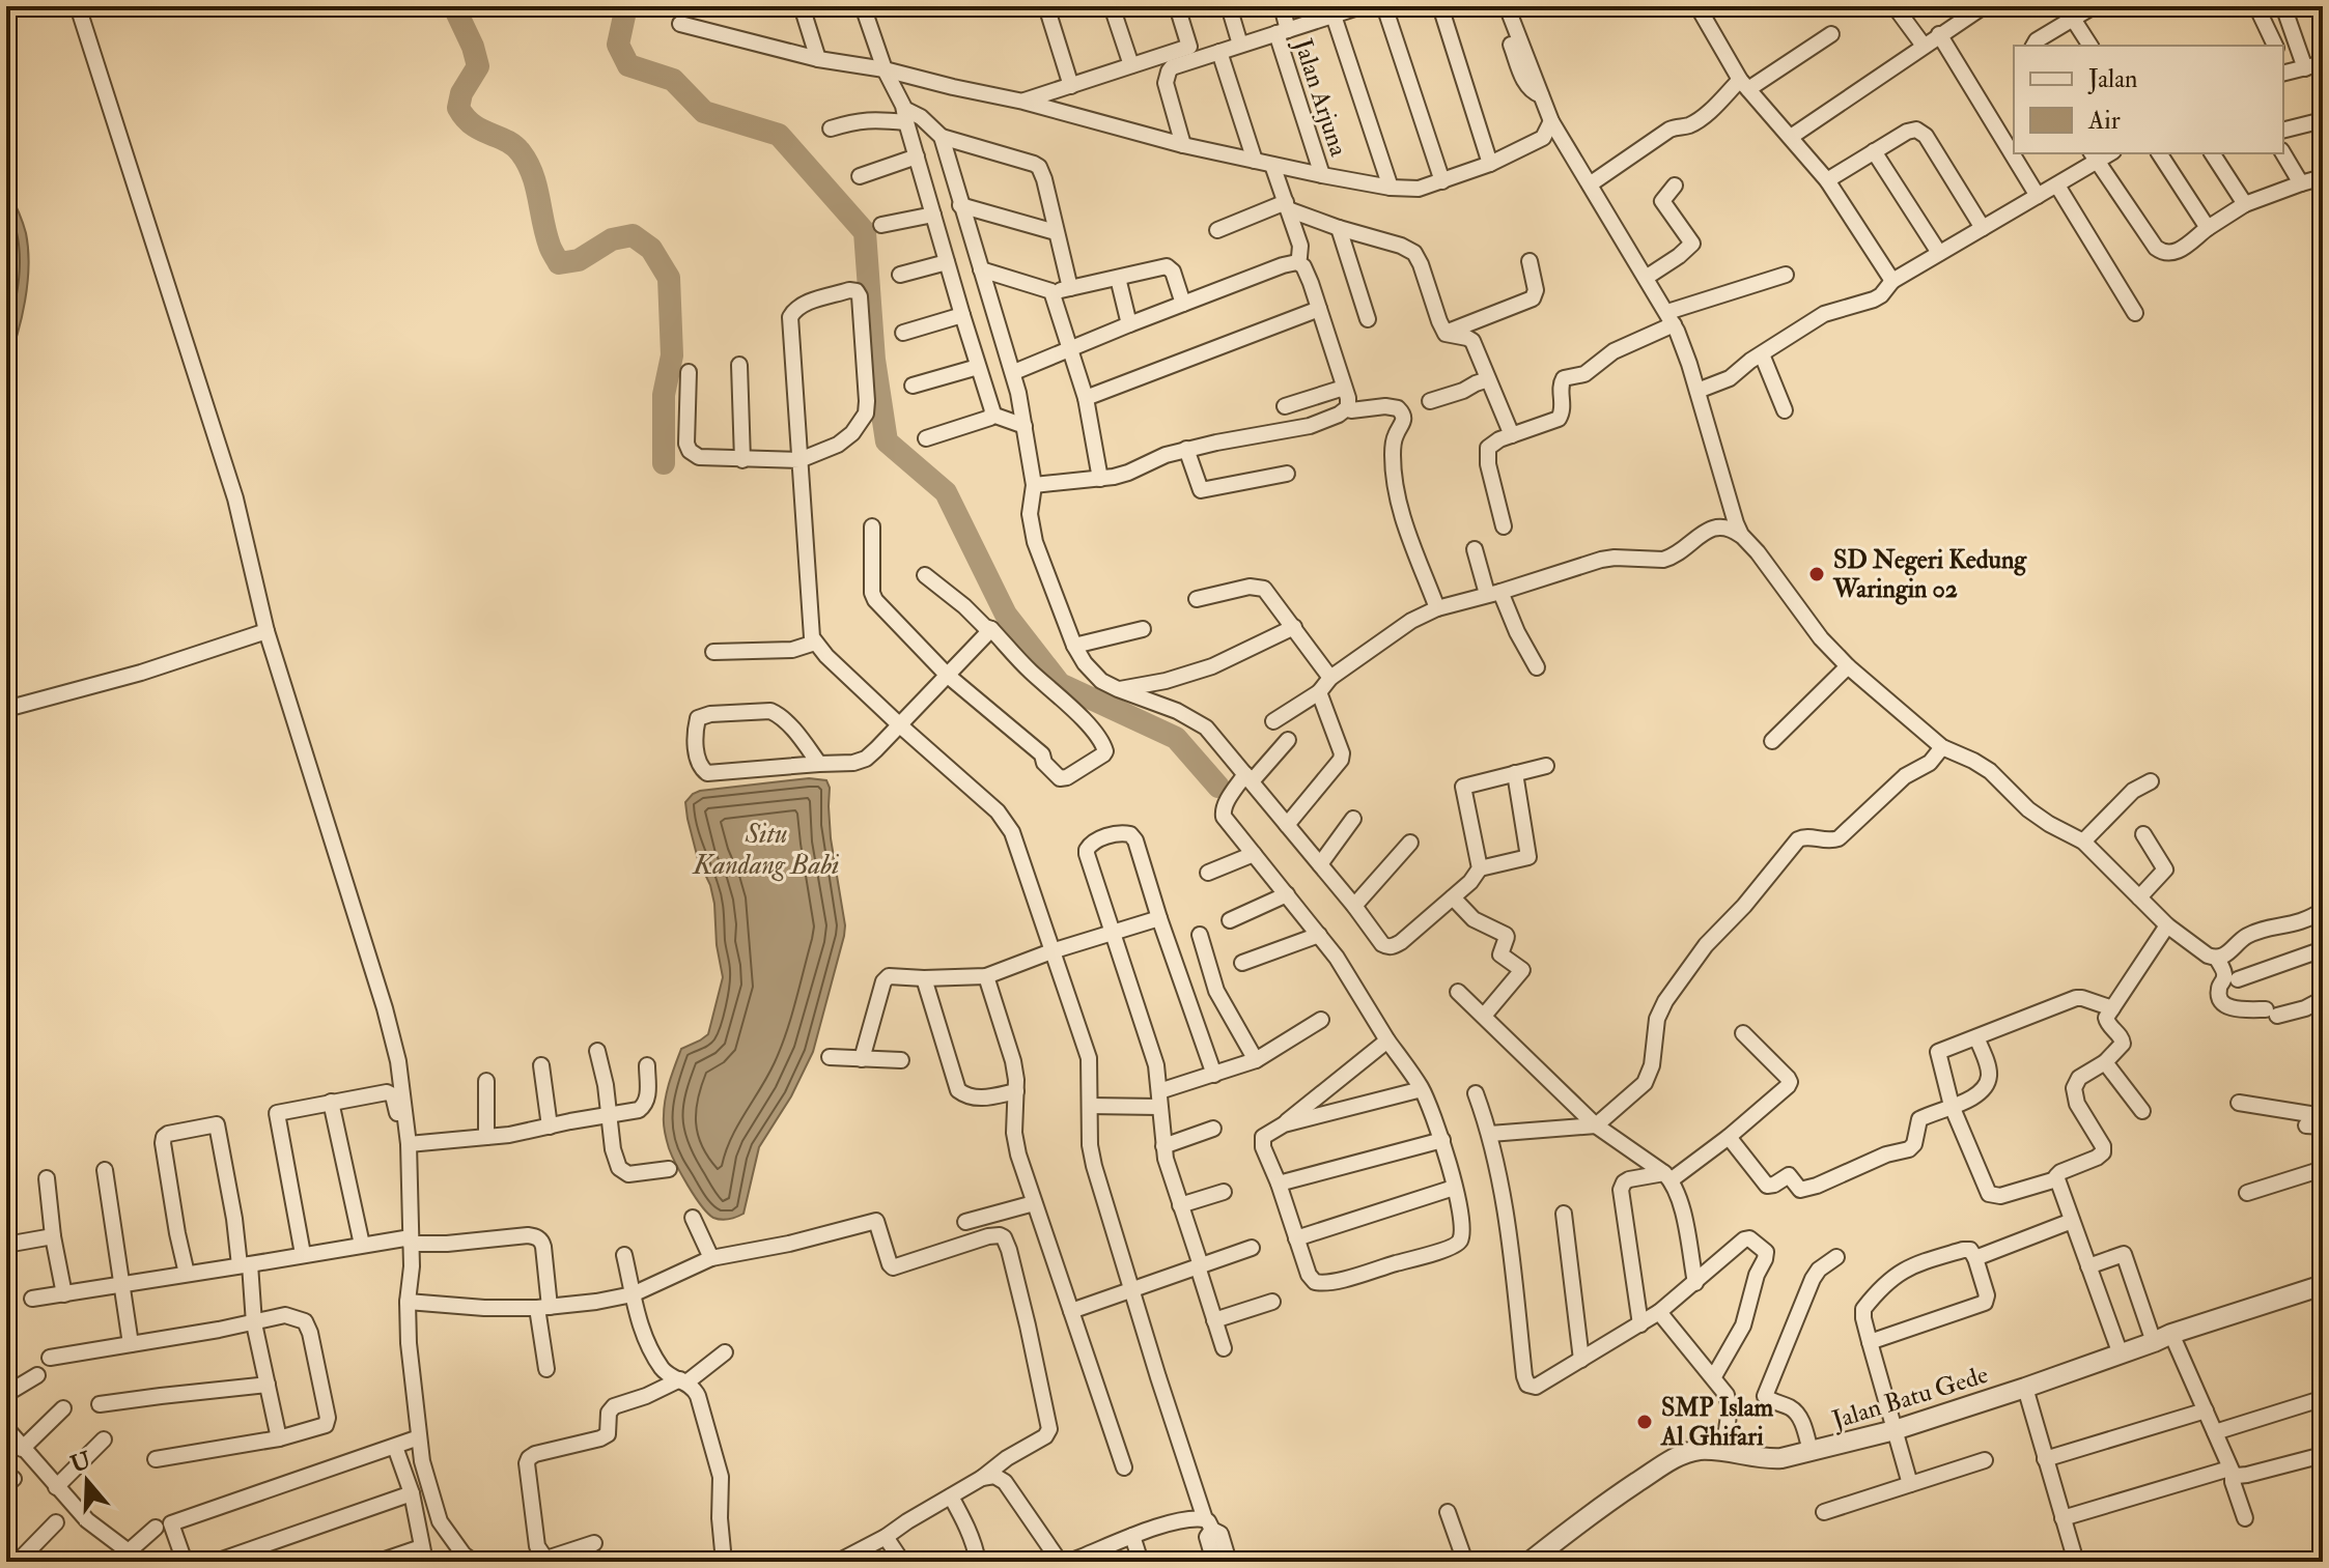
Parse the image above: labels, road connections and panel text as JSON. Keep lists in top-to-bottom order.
{
  "streets": {
    "street": ["Jalan Arjuna", "Jalan Batu Gede"]
  },
  "water": ["Situ Kandang Babi"],
  "places": ["SD Negeri Kedung Waringin 02", "SMP Islam Al Ghifari"],
  "legend": ["Jalan", "Air"],
  "north": "top"
}
